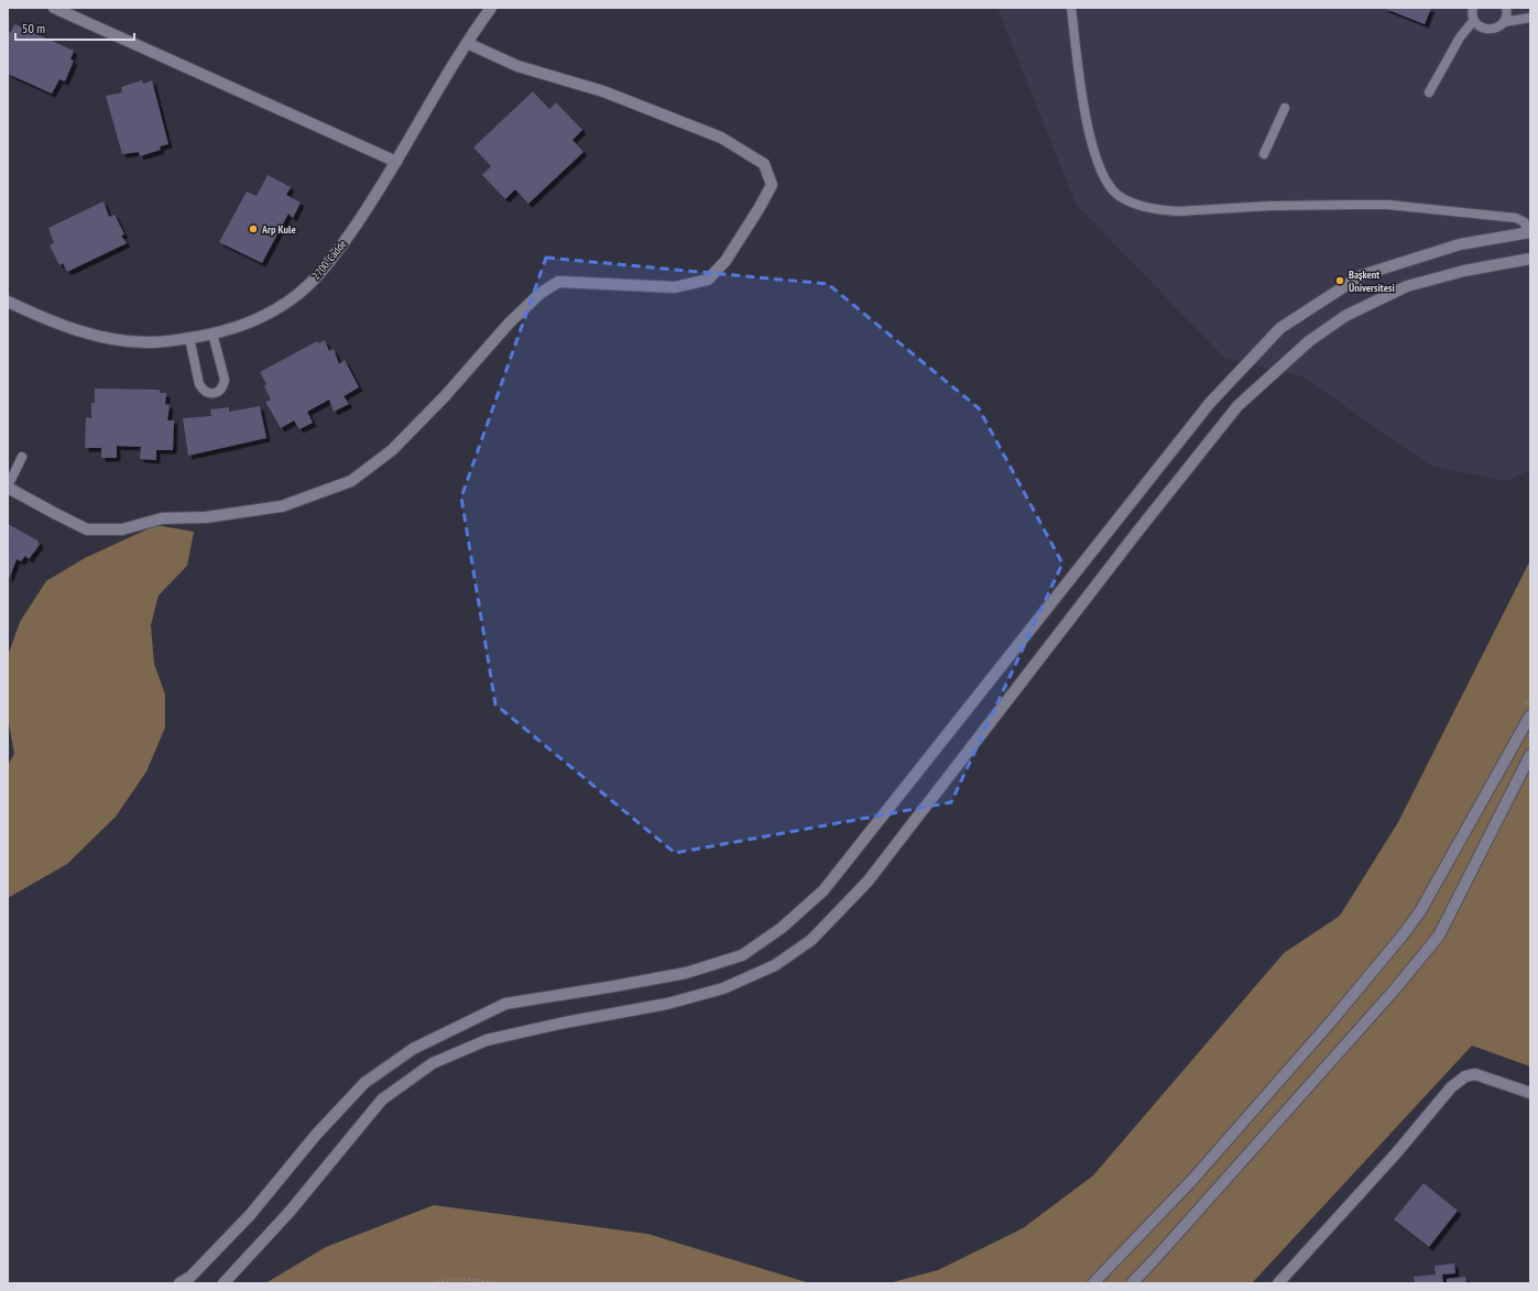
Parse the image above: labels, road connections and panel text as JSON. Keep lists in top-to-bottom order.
{
  "streets": {
    "street": ["2700. Cadde"]
  },
  "places": ["Arp Kule", "Başkent Üniversitesi"],
  "scale_bar": "50 m"
}
